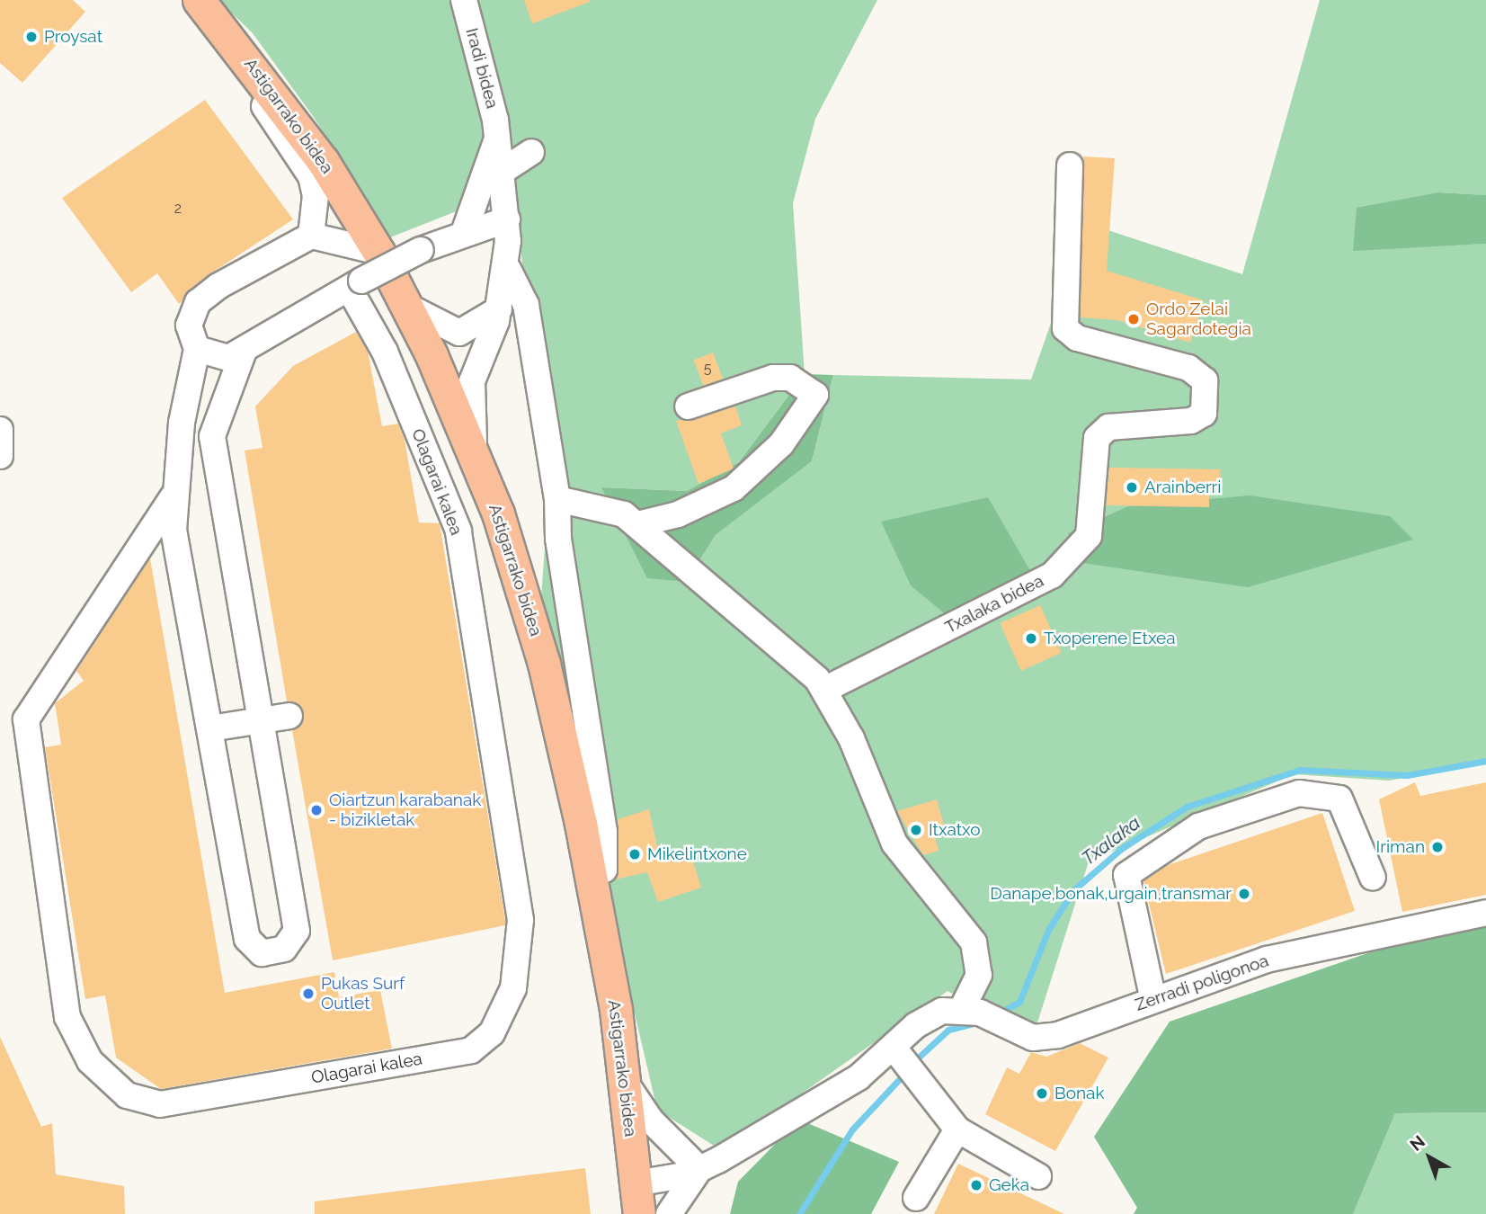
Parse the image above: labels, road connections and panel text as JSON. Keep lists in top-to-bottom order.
{
  "streets": {
    "main road": ["Astigarrako bidea"],
    "street": [
      "Iradi bidea",
      "Olagarai kalea",
      "Txalaka bidea",
      "Zerradi poligonoa"
    ]
  },
  "water": ["Txalaka"],
  "places": [
    "Proysat",
    "Ordo Zelai Sagardotegia",
    "Arainberri",
    "Txoperene Etxea",
    "Oiartzun karabanak - bizikletak",
    "Itxatxo",
    "Iriman",
    "Mikelintxone",
    "Danape,bonak,urgain,transmar",
    "Pukas Surf Outlet",
    "Bonak",
    "Geka"
  ],
  "house_numbers": ["2", "5"],
  "north": "top left"
}
